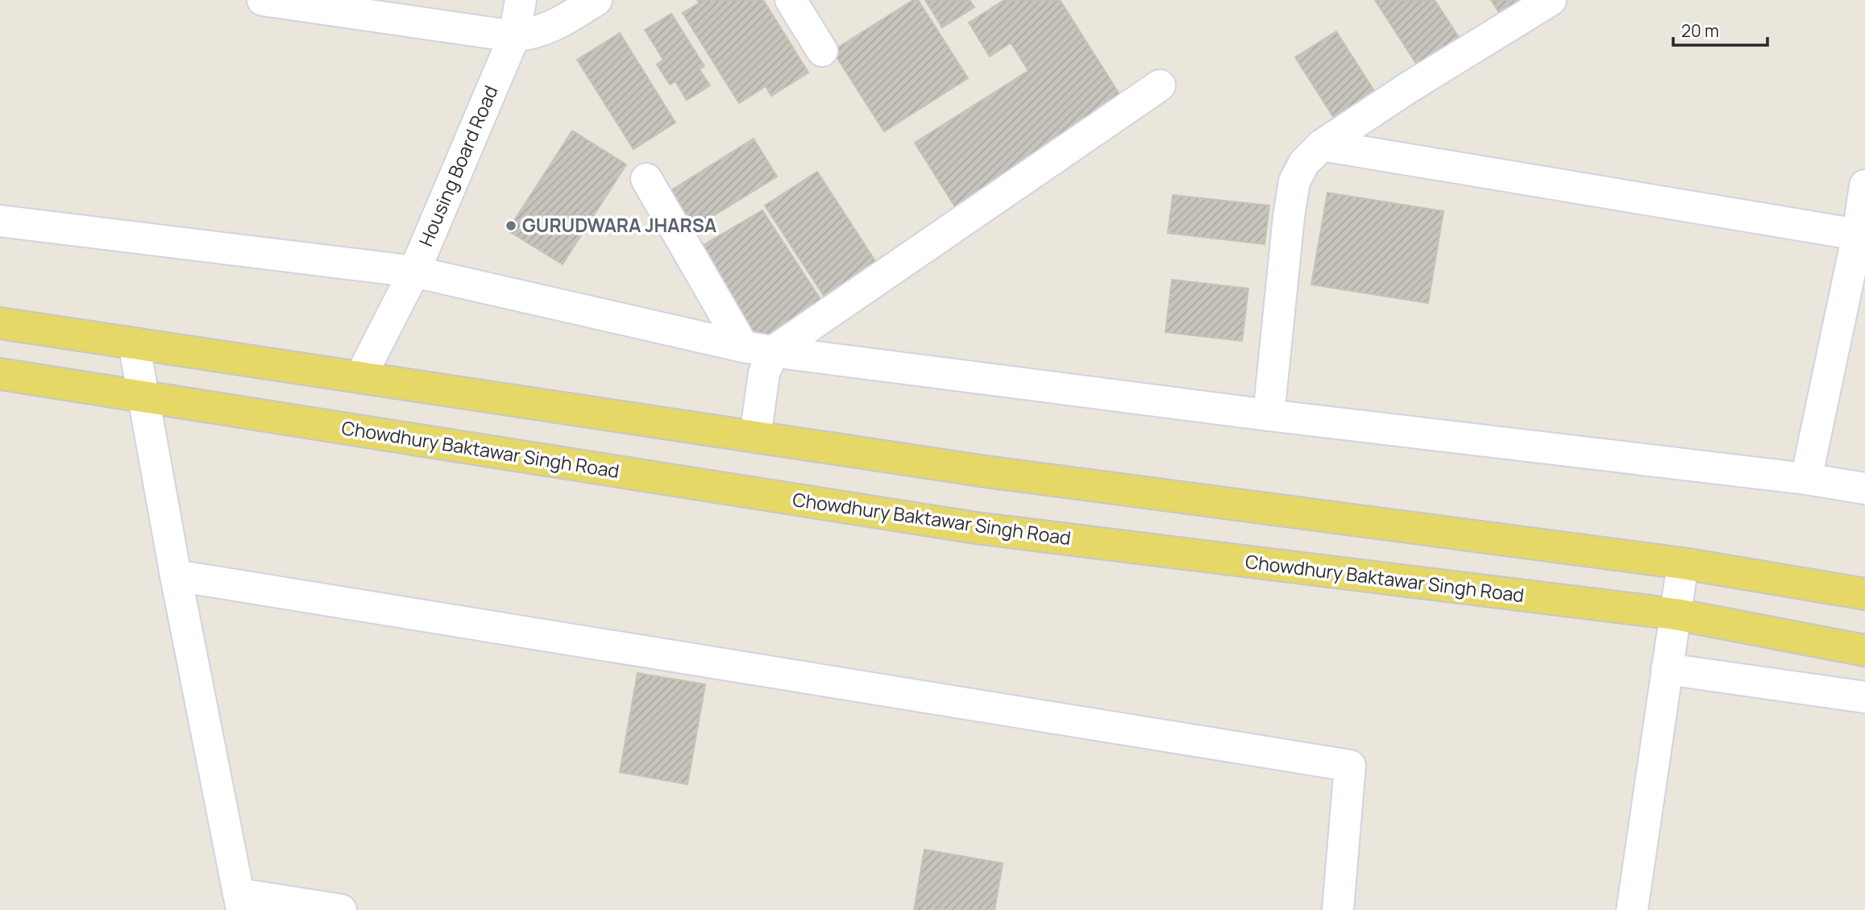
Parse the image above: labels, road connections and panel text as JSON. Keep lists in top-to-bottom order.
{
  "streets": {
    "main road": ["Chowdhury Baktawar Singh Road"],
    "street": ["Housing Board Road"]
  },
  "places": ["GURUDWARA JHARSA"],
  "scale_bar": "20 m"
}
